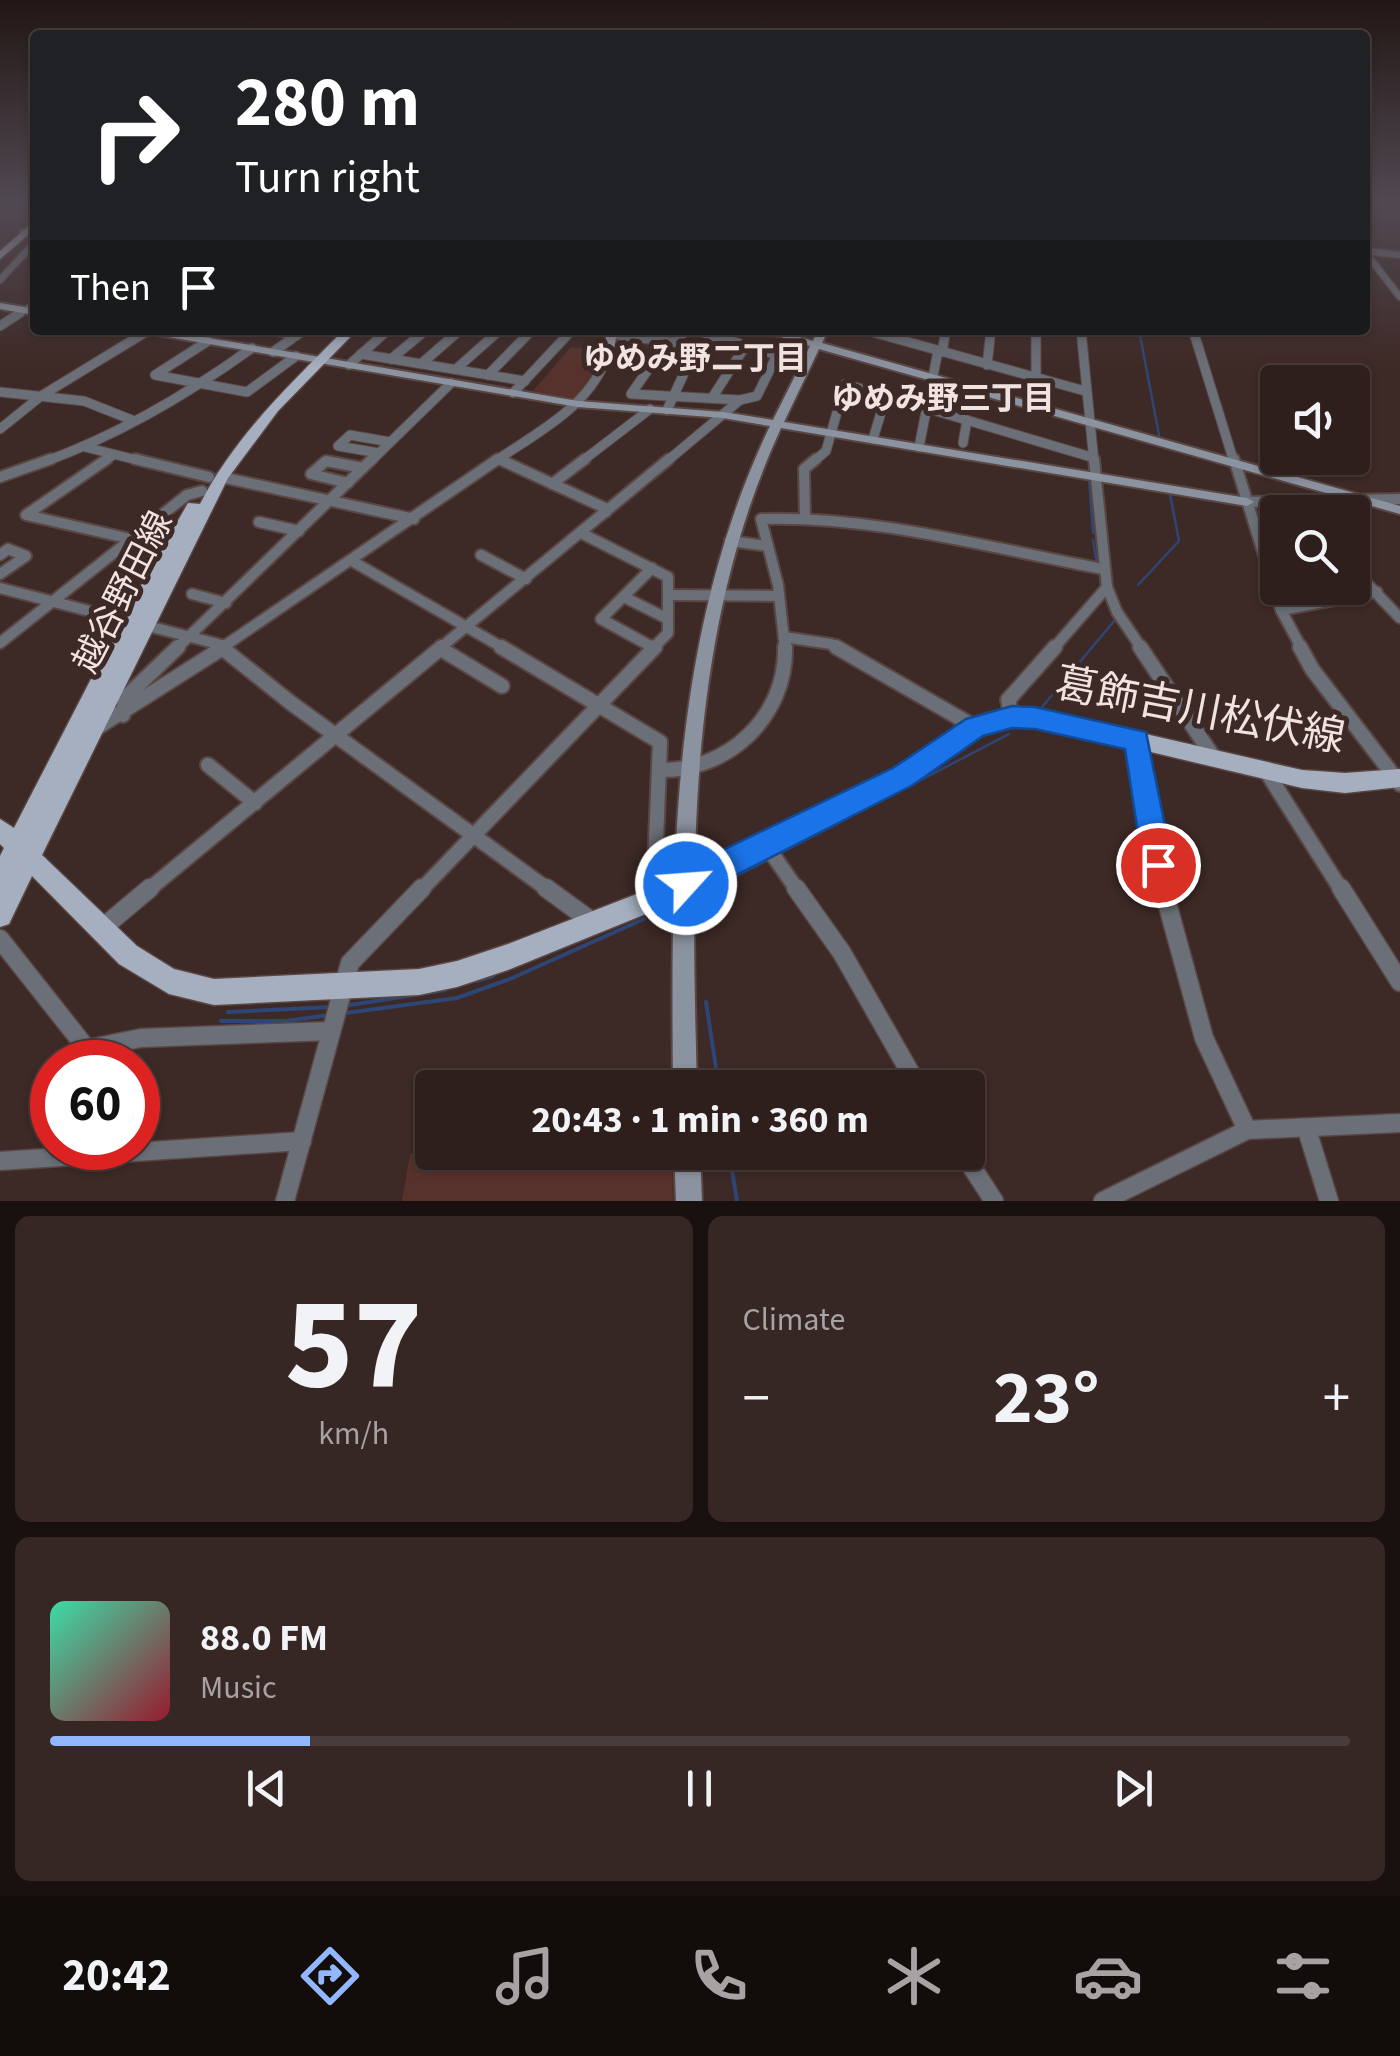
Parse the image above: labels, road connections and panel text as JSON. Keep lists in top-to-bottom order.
{
  "streets": {
    "main road": ["越谷野田線", "葛飾吉川松伏線"]
  },
  "crossings": [
    ["越谷野田線", "葛飾吉川松伏線"]
  ],
  "districts": ["ゆめみ野二丁目", "ゆめみ野三丁目"],
  "page": {
    "turn": ["280 m", "Turn right"],
    "then": "Then",
    "limit": "60",
    "trip": "20:43 · 1 min · 360 m",
    "tile": [
      ["57", "km/h"],
      "Climate"
    ],
    "heat": ["−", "23°", "+"],
    "song": ["88.0 FM", "Music"],
    "tabs": "20:42"
  }
}
